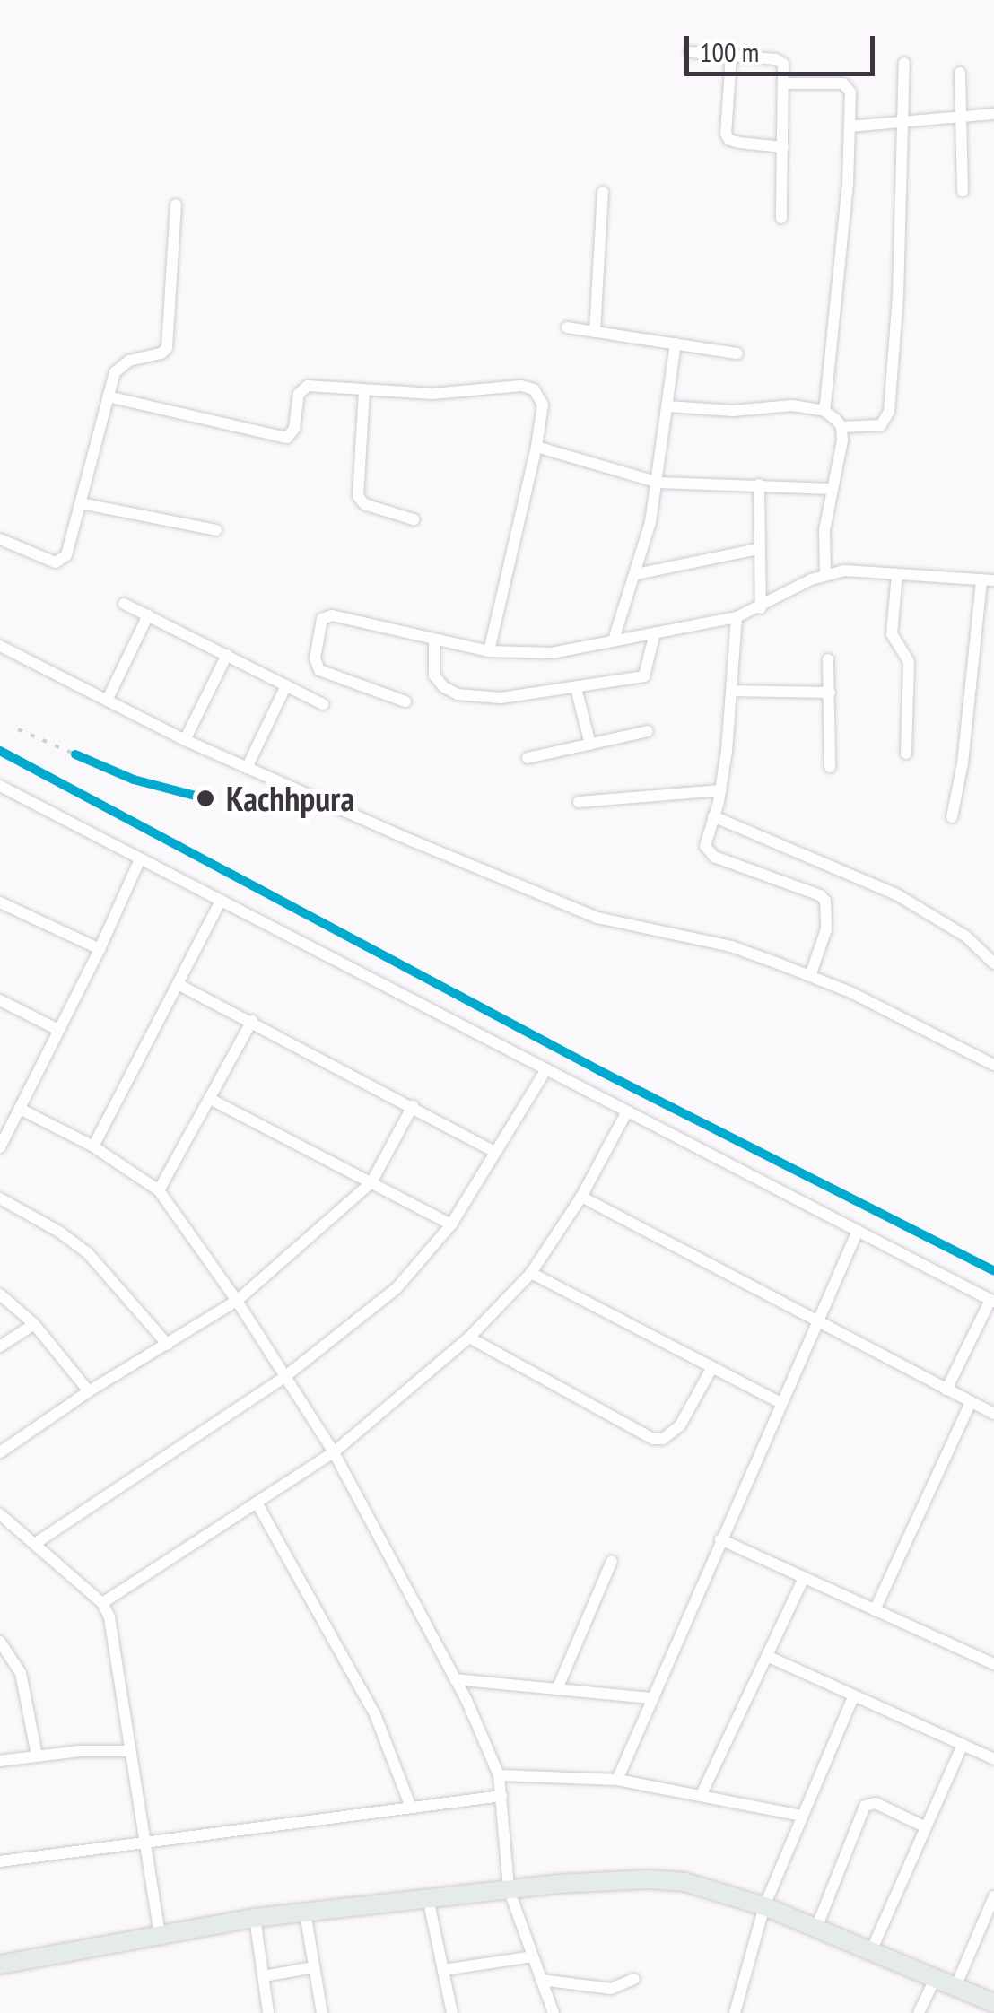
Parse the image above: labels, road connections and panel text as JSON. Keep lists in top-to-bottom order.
{
  "places": ["Kachhpura"],
  "scale_bar": "100 m"
}
